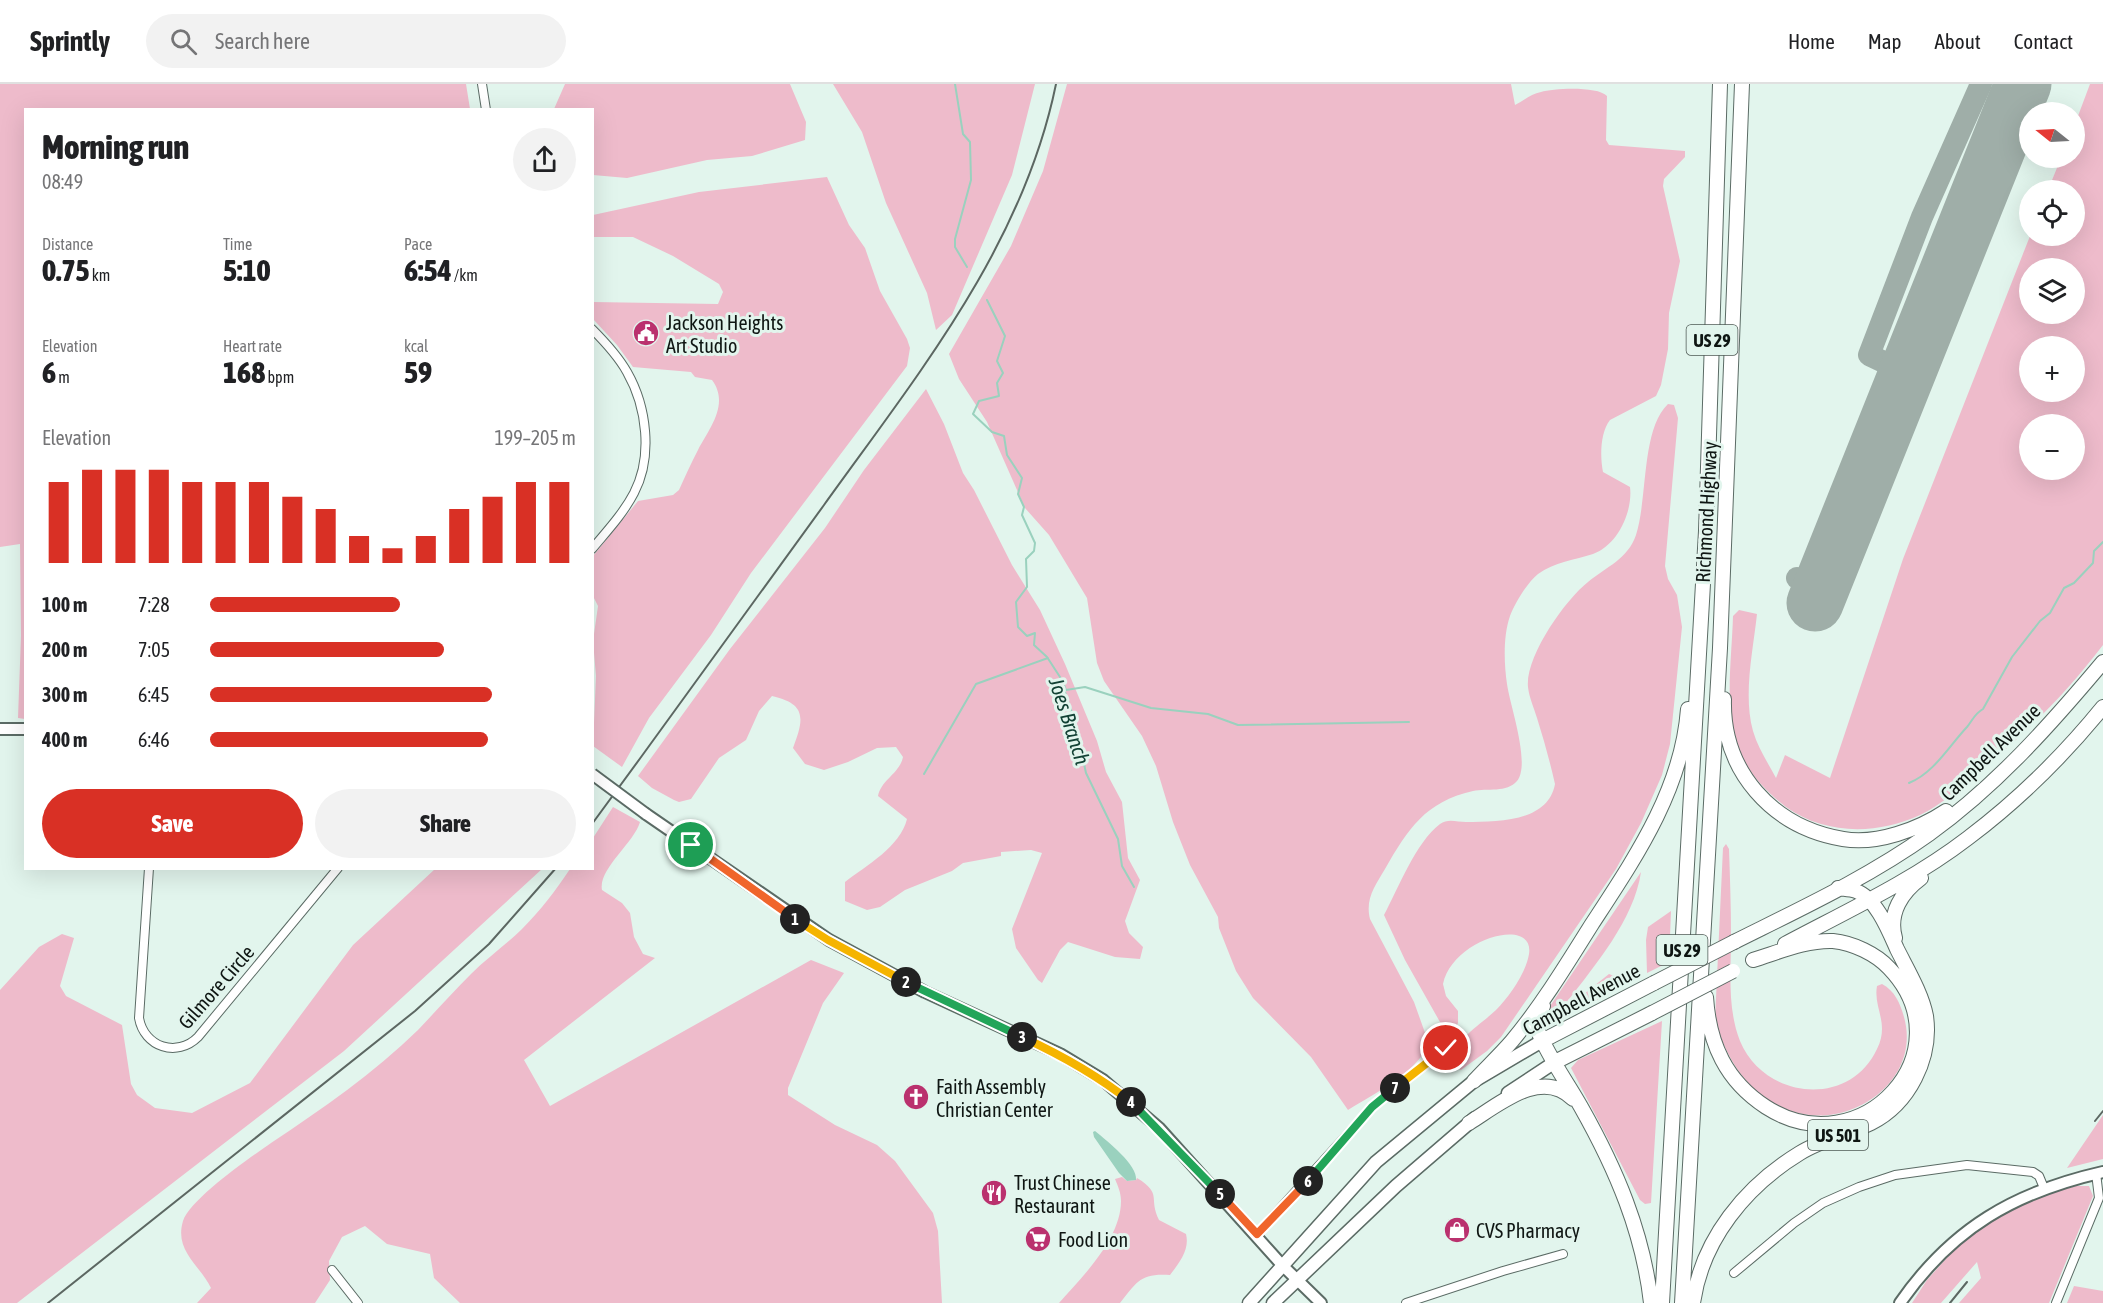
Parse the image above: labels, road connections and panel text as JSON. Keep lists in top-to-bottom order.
{
  "streets": {
    "highway": [
      "US 29",
      "Richmond Highway",
      "Campbell Avenue",
      "US 501"
    ],
    "street": ["Gilmore Circle"]
  },
  "crossings": [
    ["US 29", "Richmond Highway"]
  ],
  "water": ["Joes Branch"],
  "places": {
    "public building": ["Jackson Heights Art Studio"],
    "church": ["Faith Assembly Christian Center"],
    "restaurant": ["Trust Chinese Restaurant"],
    "shop": ["CVS Pharmacy"],
    "supermarket": ["Food Lion"]
  },
  "north": "left",
  "page": {
    "header": "Sprintly",
    "search": "Search here",
    "nav": [
      "Home",
      "Map",
      "About",
      "Contact"
    ],
    "map_buttons": ["+", "−"],
    "heading": ["Morning run", "08:49"],
    "stats": [
      ["Distance", "0.75 km"],
      ["Time", "5:10"],
      ["Pace", "6:54 /km"],
      ["Elevation", "6 m"],
      ["Heart rate", "168 bpm"],
      ["kcal", "59"]
    ],
    "chart": ["Elevation", "199–205 m"],
    "list": [
      {
        "name": "100 m",
        "note": "7:28"
      },
      {
        "name": "200 m",
        "note": "7:05"
      },
      {
        "name": "300 m",
        "note": "6:45"
      },
      {
        "name": "400 m",
        "note": "6:46"
      }
    ],
    "buttons": ["Save", "Share"],
    "pins": [
      "1",
      "2",
      "3",
      "7",
      "4",
      "6",
      "5"
    ]
  }
}
